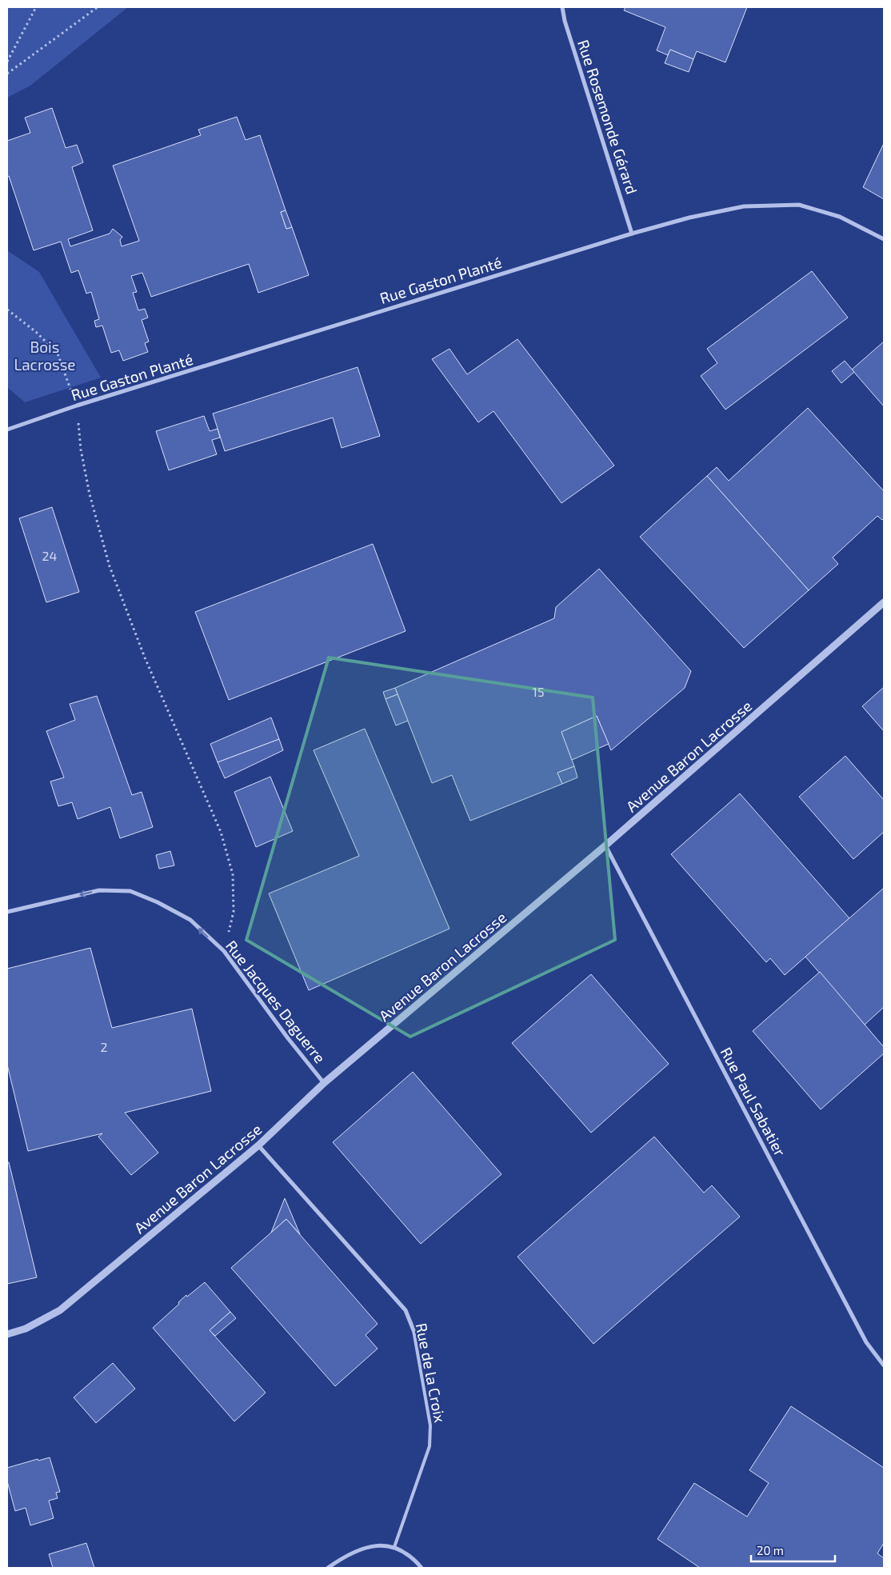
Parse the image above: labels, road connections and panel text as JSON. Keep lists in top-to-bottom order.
{
  "streets": {
    "street": [
      "Rue Rosemonde Gérard",
      "Rue Gaston Planté",
      "Avenue Baron Lacrosse",
      "Rue Jacques Daguerre",
      "Rue Paul Sabatier",
      "Rue de la Croix"
    ]
  },
  "crossings": [
    ["Rue Rosemonde Gérard", "Rue Gaston Planté"],
    ["Avenue Baron Lacrosse", "Rue Jacques Daguerre"],
    ["Avenue Baron Lacrosse", "Rue Paul Sabatier"],
    ["Avenue Baron Lacrosse", "Rue de la Croix"]
  ],
  "one_way": ["Rue Jacques Daguerre"],
  "parks": ["Bois Lacrosse"],
  "house_numbers": ["24", "15", "2"],
  "scale_bar": "20 m"
}
